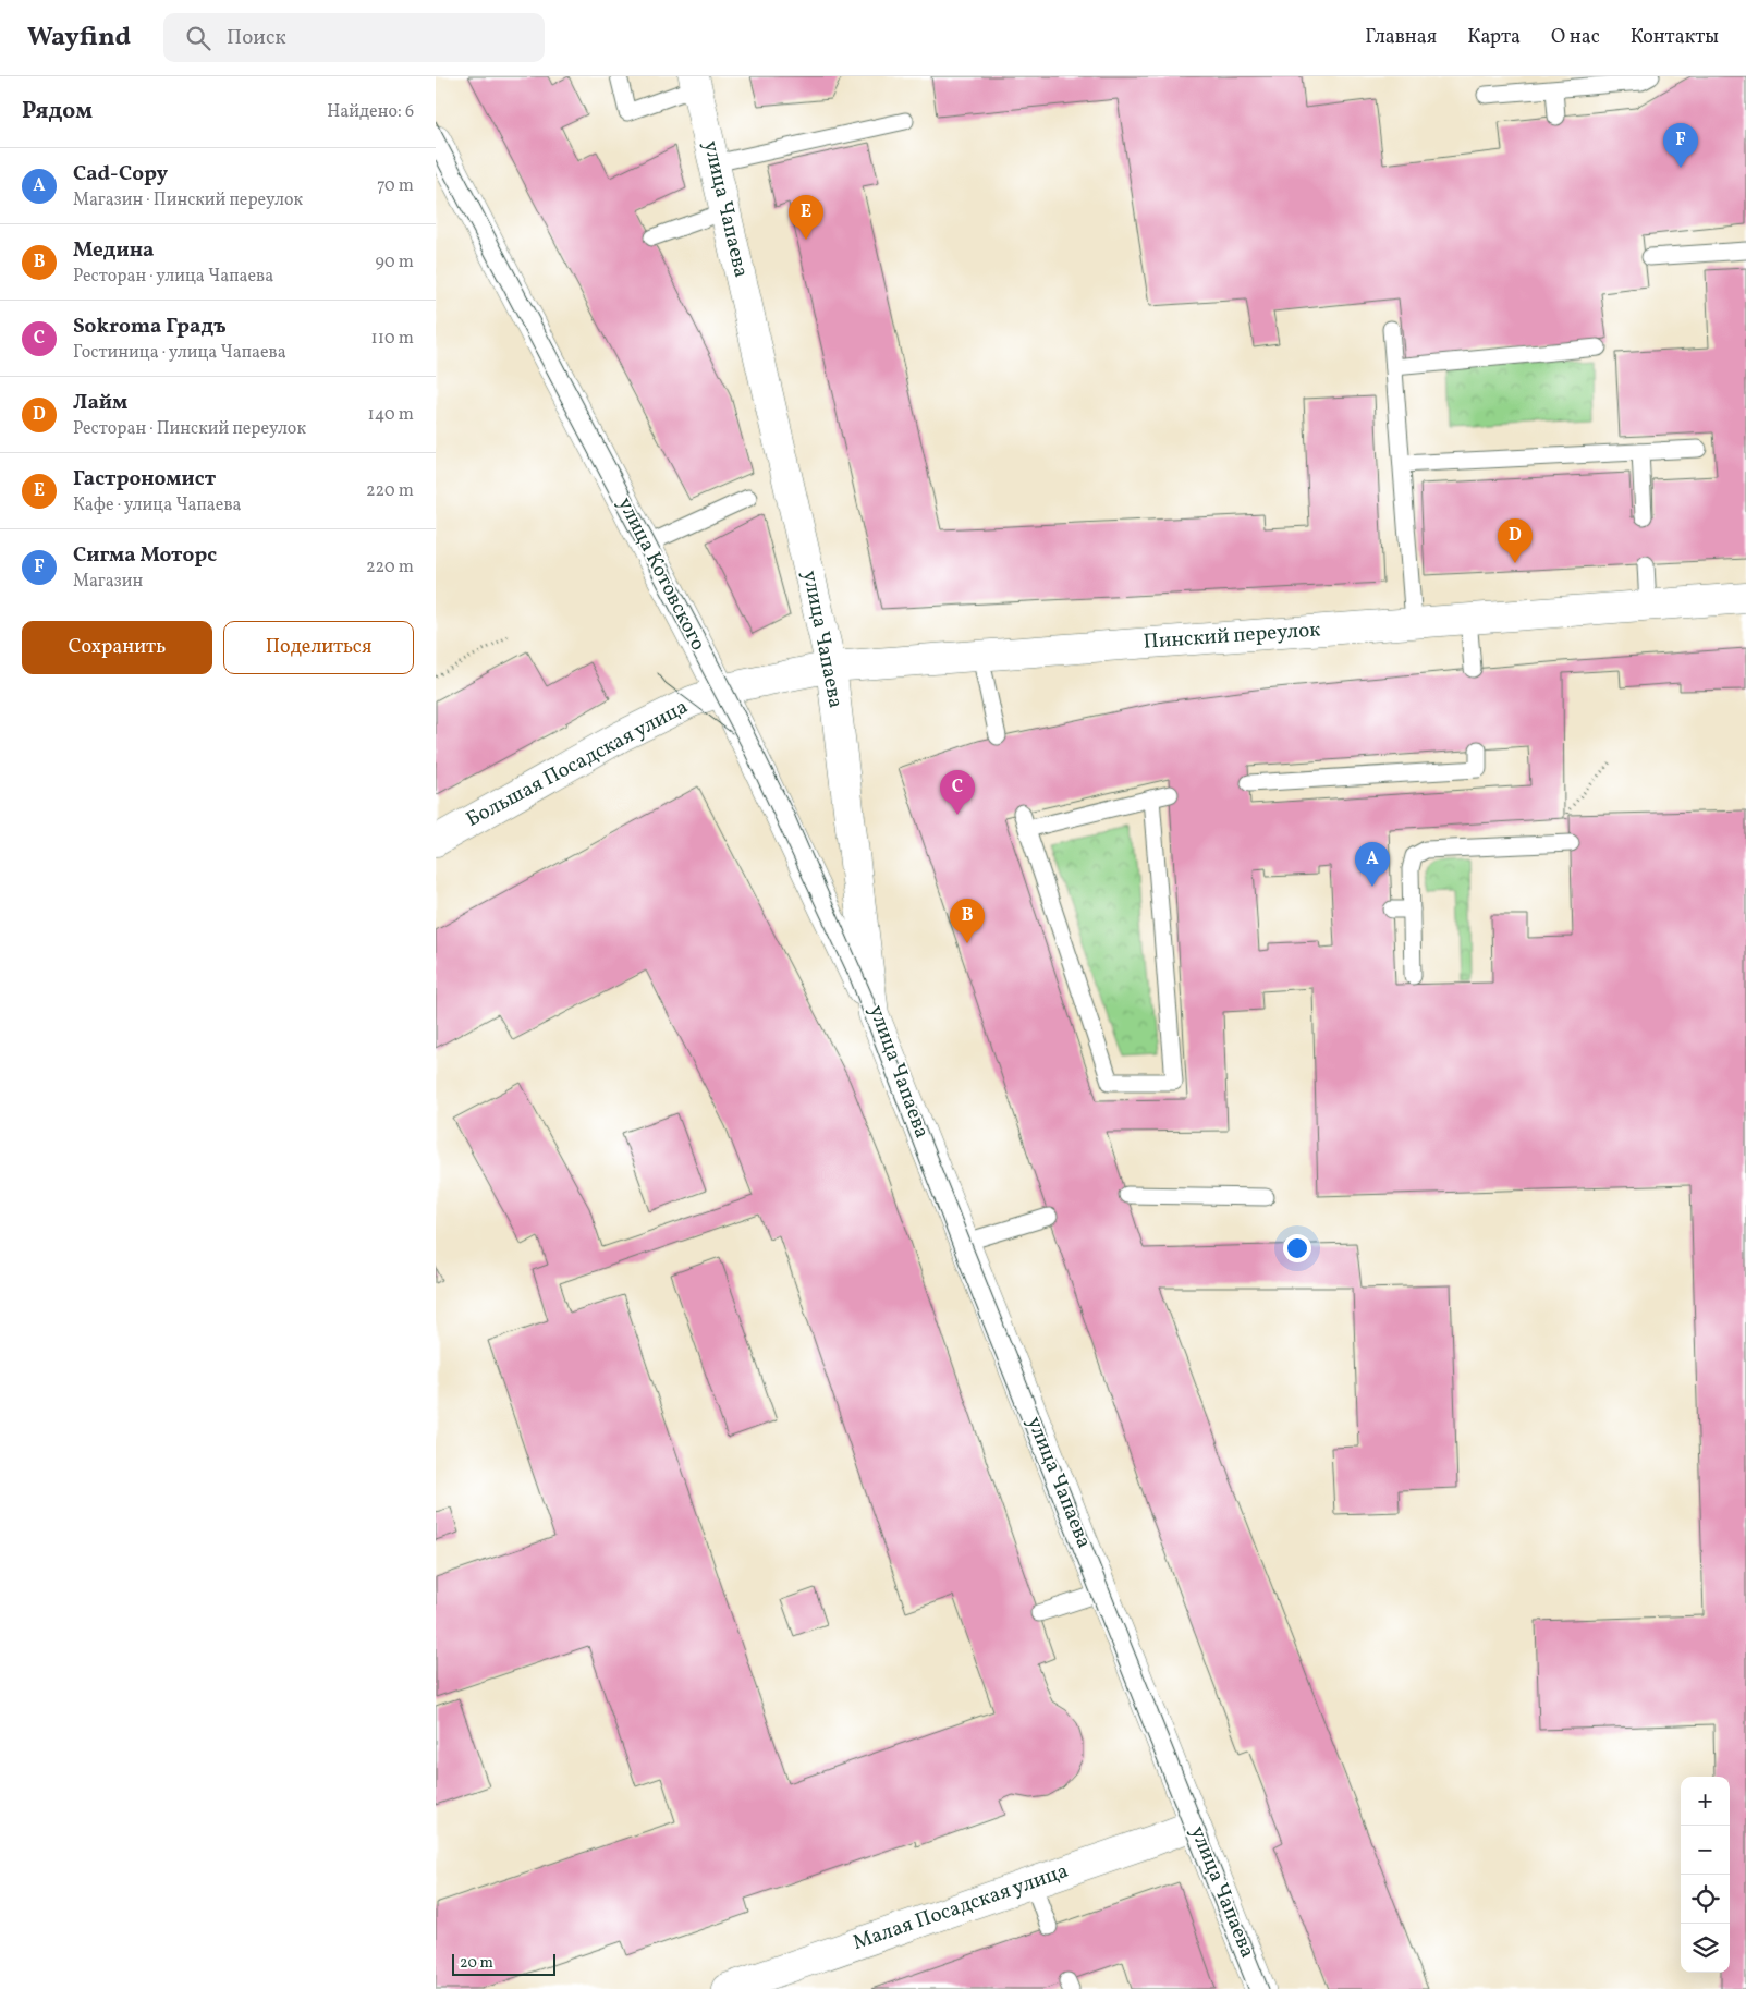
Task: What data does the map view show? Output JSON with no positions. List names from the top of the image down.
{
  "streets": {
    "street": [
      "улица Чапаева",
      "улица Котовского",
      "Пинский переулок",
      "Большая Посадская улица",
      "Малая Посадская улица"
    ]
  },
  "crossings": [
    ["улица Чапаева", "улица Котовского"],
    ["улица Чапаева", "Пинский переулок"],
    ["улица Чапаева", "Малая Посадская улица"],
    ["улица Котовского", "Пинский переулок"],
    ["улица Котовского", "Большая Посадская улица"],
    ["Пинский переулок", "Большая Посадская улица"]
  ],
  "scale_bar": "20 m",
  "page": {
    "header": "Wayfind",
    "search": "Поиск",
    "nav": [
      "Главная",
      "Карта",
      "О нас",
      "Контакты"
    ],
    "heading": ["Рядом", "Найдено: 6"],
    "pins": [
      "F",
      "E",
      "D",
      "C",
      "A",
      "B"
    ],
    "list": [
      {
        "mark": "A",
        "name": "Cad-Copy",
        "note": "Магазин · Пинский переулок",
        "value": "70 m"
      },
      {
        "mark": "B",
        "name": "Медина",
        "note": "Ресторан · улица Чапаева",
        "value": "90 m"
      },
      {
        "mark": "C",
        "name": "Sokroma Градъ",
        "note": "Гостиница · улица Чапаева",
        "value": "110 m"
      },
      {
        "mark": "D",
        "name": "Лайм",
        "note": "Ресторан · Пинский переулок",
        "value": "140 m"
      },
      {
        "mark": "E",
        "name": "Гастрономист",
        "note": "Кафе · улица Чапаева",
        "value": "220 m"
      },
      {
        "mark": "F",
        "name": "Сигма Моторс",
        "note": "Магазин",
        "value": "220 m"
      }
    ],
    "buttons": ["Сохранить", "Поделиться"],
    "map_buttons": ["+", "−"],
    "scale": "20 m"
  }
}
